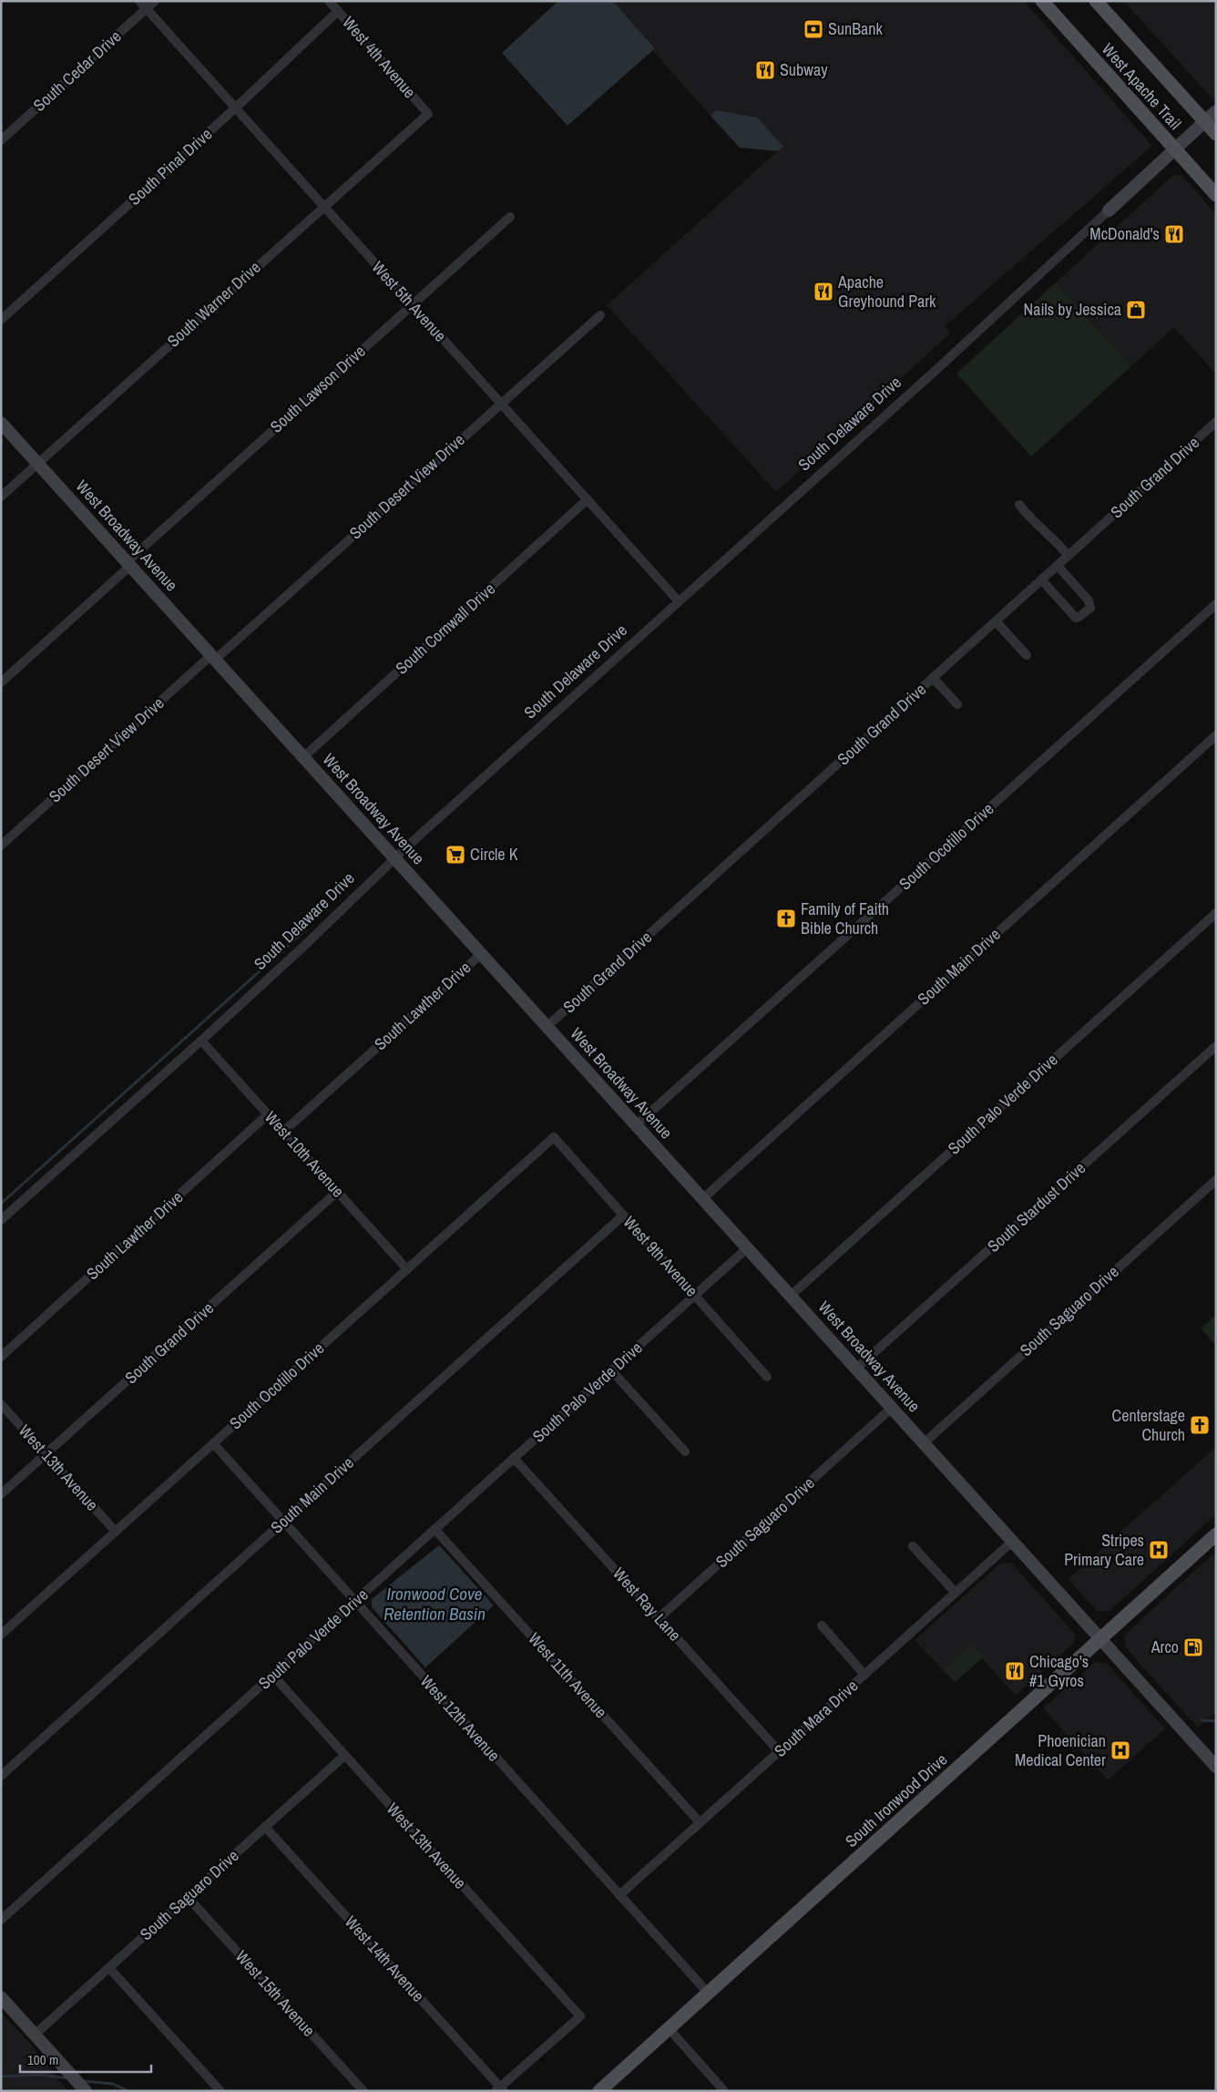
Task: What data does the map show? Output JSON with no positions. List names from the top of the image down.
{
  "streets": {
    "main road": [
      "West Apache Trail",
      "South Delaware Drive",
      "West Broadway Avenue",
      "South Ironwood Drive"
    ],
    "street": [
      "West 4th Avenue",
      "South Cedar Drive",
      "South Pinal Drive",
      "West 5th Avenue",
      "South Warner Drive",
      "South Lawson Drive",
      "South Grand Drive",
      "South Desert View Drive",
      "South Cornwall Drive",
      "South Ocotillo Drive",
      "South Main Drive",
      "South Lawther Drive",
      "South Palo Verde Drive",
      "West 10th Avenue",
      "South Stardust Drive",
      "West 9th Avenue",
      "South Saguaro Drive",
      "West 13th Avenue",
      "West Ray Lane",
      "West 11th Avenue",
      "West 12th Avenue",
      "South Mara Drive",
      "West 14th Avenue",
      "West 15th Avenue"
    ]
  },
  "crossings": [
    ["West 4th Avenue", "South Pinal Drive"],
    ["West 4th Avenue", "South Warner Drive"],
    ["South Cedar Drive", "West 5th Avenue"],
    ["West Apache Trail", "South Delaware Drive"],
    ["South Pinal Drive", "West 5th Avenue"],
    ["West 5th Avenue", "South Warner Drive"],
    ["West 5th Avenue", "South Lawson Drive"],
    ["West 5th Avenue", "South Delaware Drive"],
    ["West 5th Avenue", "South Desert View Drive"],
    ["West 5th Avenue", "South Cornwall Drive"],
    ["South Warner Drive", "West Broadway Avenue"],
    ["South Lawson Drive", "West Broadway Avenue"],
    ["South Delaware Drive", "West Broadway Avenue"],
    ["South Delaware Drive", "West 10th Avenue"],
    ["South Grand Drive", "West Broadway Avenue"],
    ["South Grand Drive", "West 10th Avenue"],
    ["South Grand Drive", "West 13th Avenue"],
    ["South Desert View Drive", "West Broadway Avenue"],
    ["West Broadway Avenue", "South Cornwall Drive"],
    ["West Broadway Avenue", "South Ocotillo Drive"],
    ["West Broadway Avenue", "South Main Drive"],
    ["West Broadway Avenue", "South Lawther Drive"],
    ["West Broadway Avenue", "South Palo Verde Drive"],
    ["West Broadway Avenue", "South Stardust Drive"],
    ["West Broadway Avenue", "South Saguaro Drive"],
    ["West Broadway Avenue", "South Mara Drive"],
    ["West Broadway Avenue", "South Ironwood Drive"],
    ["South Ocotillo Drive", "West 10th Avenue"],
    ["South Ocotillo Drive", "West 9th Avenue"],
    ["South Ocotillo Drive", "West 13th Avenue"],
    ["South Ocotillo Drive", "West 12th Avenue"],
    ["South Main Drive", "West 9th Avenue"],
    ["South Main Drive", "West 12th Avenue"],
    ["South Lawther Drive", "West 10th Avenue"],
    ["South Palo Verde Drive", "West 9th Avenue"],
    ["South Palo Verde Drive", "West 13th Avenue"],
    ["South Palo Verde Drive", "West Ray Lane"],
    ["South Palo Verde Drive", "West 11th Avenue"],
    ["South Palo Verde Drive", "West 12th Avenue"],
    ["South Saguaro Drive", "West 13th Avenue"],
    ["South Saguaro Drive", "West Ray Lane"],
    ["South Saguaro Drive", "West 14th Avenue"],
    ["South Saguaro Drive", "West 15th Avenue"],
    ["West 13th Avenue", "West 14th Avenue"],
    ["West Ray Lane", "South Mara Drive"],
    ["West 11th Avenue", "South Mara Drive"],
    ["West 12th Avenue", "South Mara Drive"],
    ["West 12th Avenue", "South Ironwood Drive"]
  ],
  "water": ["Ironwood Cove Retention Basin"],
  "places": {
    "bank": ["SunBank"],
    "restaurant": [
      "Subway",
      "McDonald's",
      "Apache Greyhound Park",
      "Chicago's #1 Gyros"
    ],
    "shop": ["Nails by Jessica"],
    "supermarket": ["Circle K"],
    "church": ["Family of Faith Bible Church", "Centerstage Church"],
    "hospital": ["Stripes Primary Care", "Phoenician Medical Center"],
    "fuel station": ["Arco"]
  },
  "scale_bar": "100 m"
}
